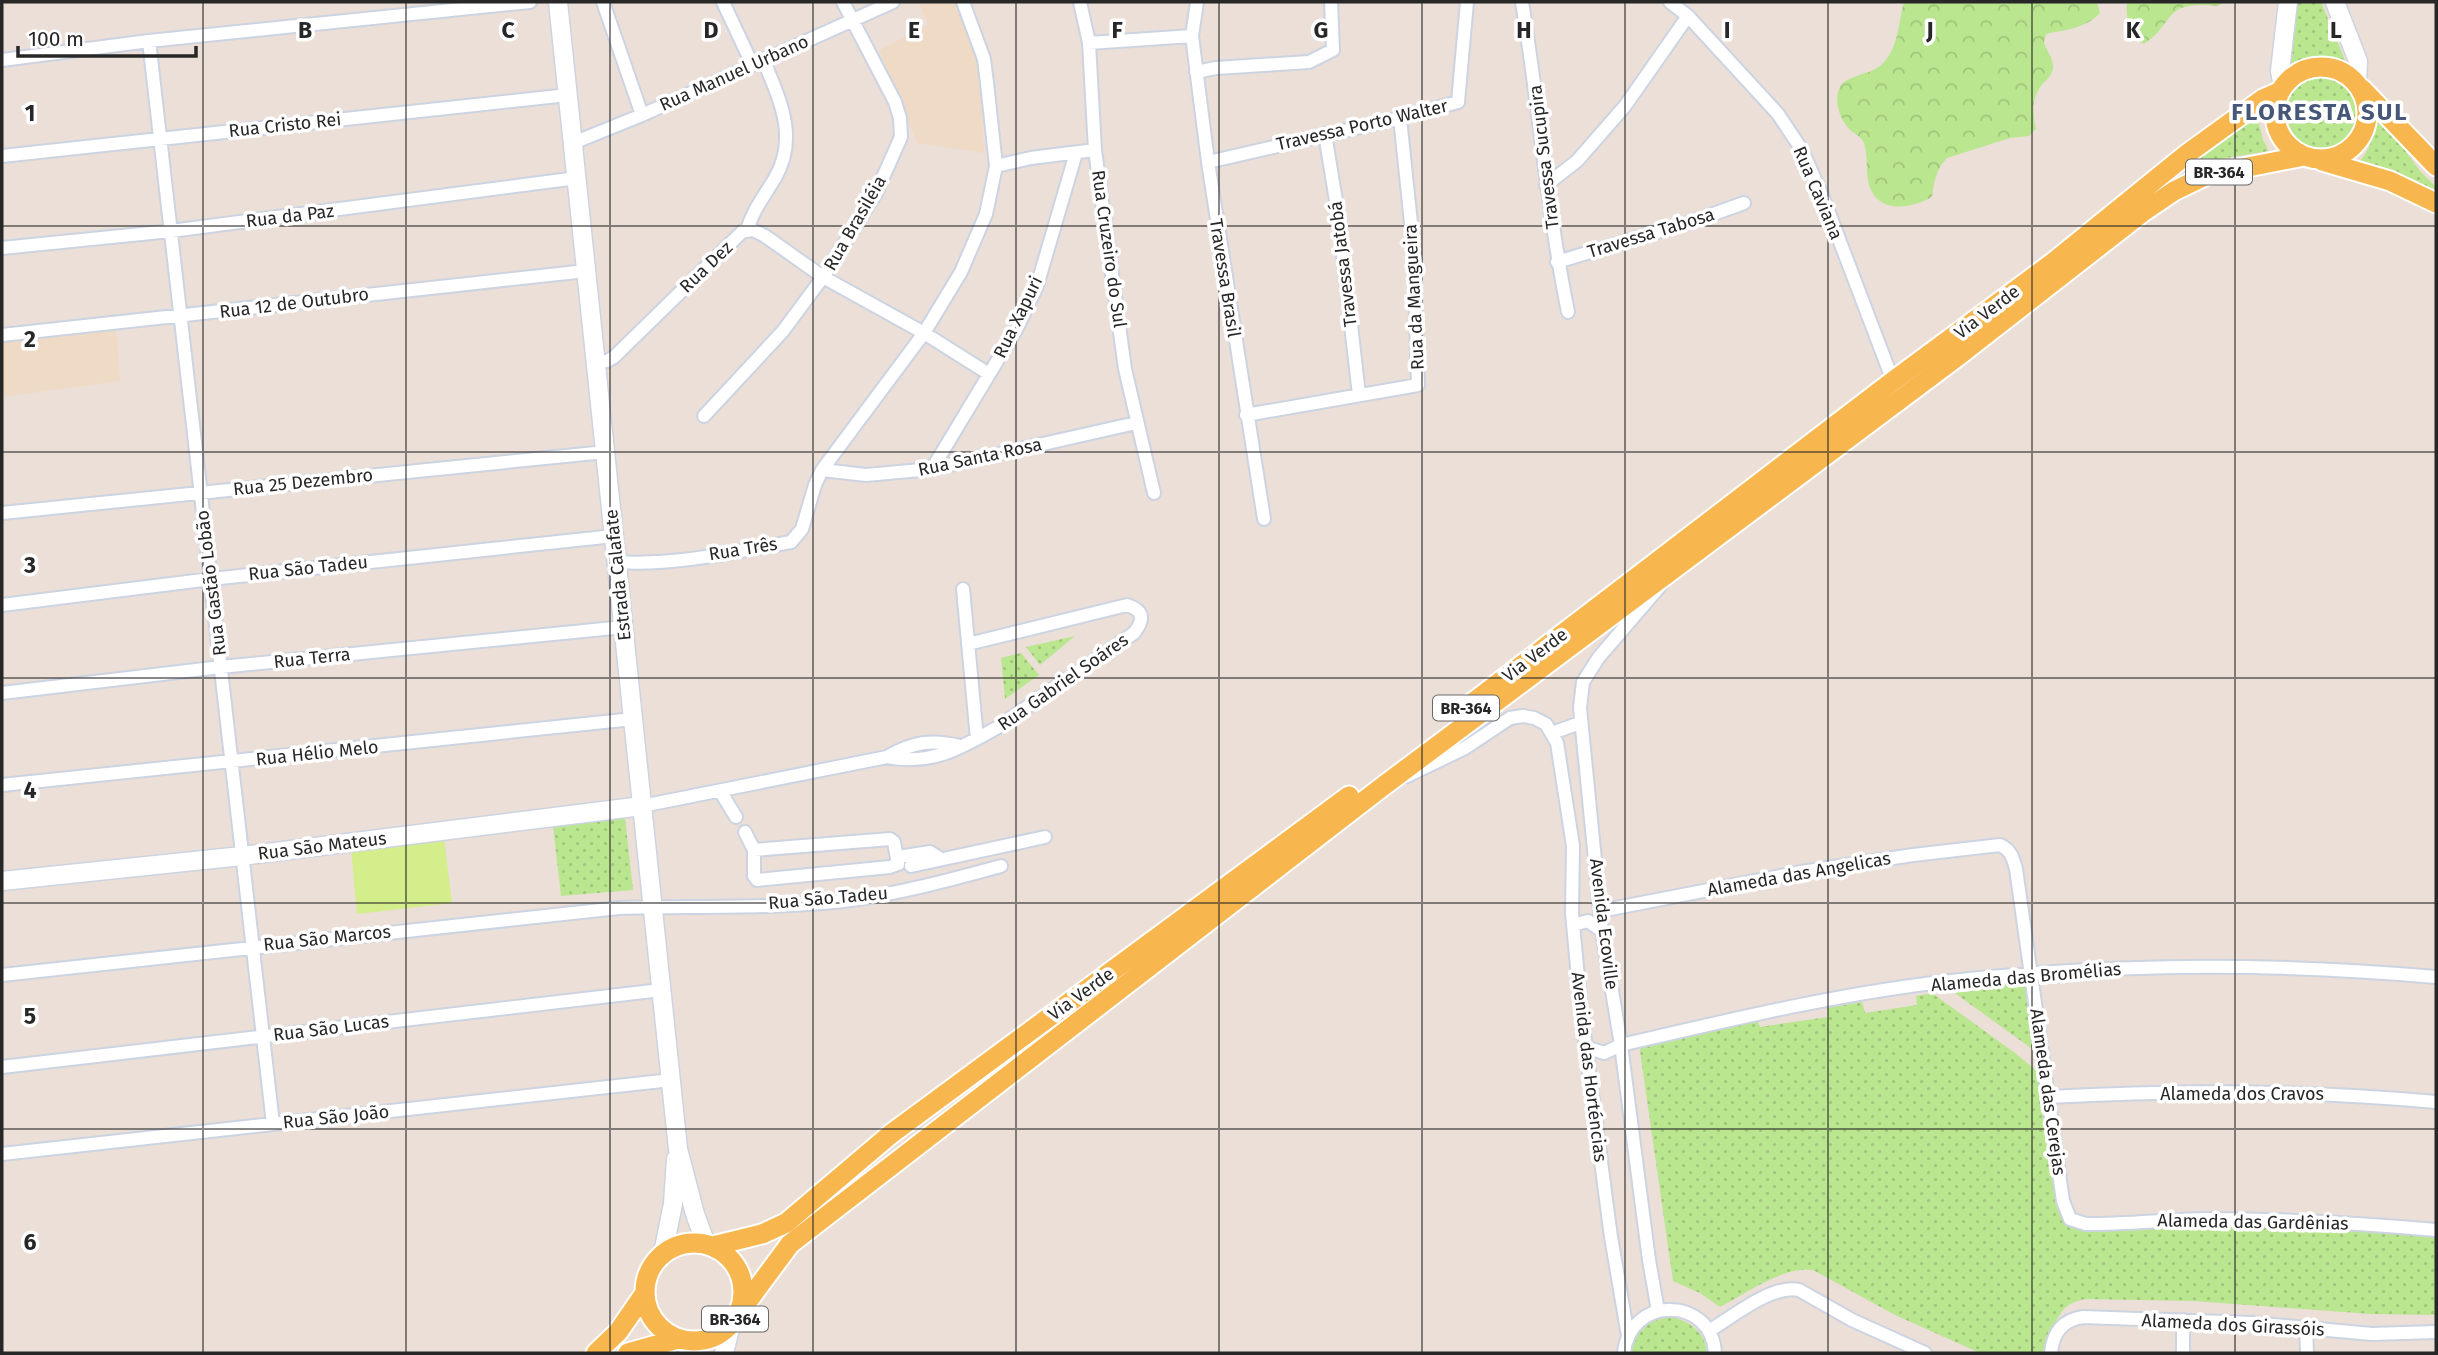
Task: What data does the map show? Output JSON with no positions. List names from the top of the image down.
{
  "streets": {
    "main road": ["BR-364", "Via Verde"],
    "street": [
      "Rua Manuel Urbano",
      "Rua Cristo Rei",
      "Travessa Porto Walter",
      "Travessa Sucupira",
      "Rua Caviana",
      "Rua da Paz",
      "Rua Brasiléia",
      "Travessa Tabosa",
      "Rua Cruzeiro do Sul",
      "Travessa Jatobá",
      "Rua Dez",
      "Travessa Brasil",
      "Rua da Mangueira",
      "Rua 12 de Outubro",
      "Rua Xapuri",
      "Rua Santa Rosa",
      "Rua 25 Dezembro",
      "Rua Três",
      "Rua São Tadeu",
      "Estrada Calafate",
      "Rua Gastão Lobão",
      "Rua Terra",
      "Rua Gabriel Soáres",
      "Rua Hélio Melo",
      "Rua São Mateus",
      "Alameda das Angelicas",
      "Avenida Ecoville",
      "Rua São Marcos",
      "Alameda das Bromélias",
      "Rua São Lucas",
      "Avenida das Horténcias",
      "Alameda das Cerejas",
      "Alameda dos Cravos",
      "Rua São João",
      "Alameda das Gardênias",
      "Alameda dos Girassóis"
    ]
  },
  "crossings": [
    ["Rua Manuel Urbano", "Rua Brasiléia"],
    ["Rua Manuel Urbano", "Estrada Calafate"],
    ["Rua Cristo Rei", "Estrada Calafate"],
    ["Rua Cristo Rei", "Rua Gastão Lobão"],
    ["Travessa Porto Walter", "Travessa Jatobá"],
    ["Travessa Porto Walter", "Travessa Brasil"],
    ["Travessa Porto Walter", "Rua da Mangueira"],
    ["Travessa Sucupira", "Travessa Tabosa"],
    ["BR-364", "Via Verde"],
    ["BR-364", "Estrada Calafate"],
    ["Rua Caviana", "Via Verde"],
    ["Rua da Paz", "Estrada Calafate"],
    ["Rua da Paz", "Rua Gastão Lobão"],
    ["Rua Brasiléia", "Rua Dez"],
    ["Rua Cruzeiro do Sul", "Rua Santa Rosa"],
    ["Travessa Jatobá", "Rua da Mangueira"],
    ["Rua Dez", "Rua Xapuri"],
    ["Rua Dez", "Estrada Calafate"],
    ["Travessa Brasil", "Rua da Mangueira"],
    ["Rua 12 de Outubro", "Estrada Calafate"],
    ["Rua 12 de Outubro", "Rua Gastão Lobão"],
    ["Via Verde", "Estrada Calafate"],
    ["Via Verde", "Avenida Ecoville"],
    ["Via Verde", "Avenida das Horténcias"],
    ["Rua Xapuri", "Rua Santa Rosa"],
    ["Rua Santa Rosa", "Rua Três"],
    ["Rua 25 Dezembro", "Estrada Calafate"],
    ["Rua 25 Dezembro", "Rua Gastão Lobão"],
    ["Rua Três", "Estrada Calafate"],
    ["Rua São Tadeu", "Estrada Calafate"],
    ["Rua São Tadeu", "Rua Gastão Lobão"],
    ["Rua São Tadeu", "Rua São Marcos"],
    ["Estrada Calafate", "Rua Terra"],
    ["Estrada Calafate", "Rua Gabriel Soáres"],
    ["Estrada Calafate", "Rua Hélio Melo"],
    ["Estrada Calafate", "Rua São Mateus"],
    ["Estrada Calafate", "Rua São Marcos"],
    ["Estrada Calafate", "Rua São Lucas"],
    ["Estrada Calafate", "Rua São João"],
    ["Rua Gastão Lobão", "Rua Terra"],
    ["Rua Gastão Lobão", "Rua Hélio Melo"],
    ["Rua Gastão Lobão", "Rua São Mateus"],
    ["Rua Gastão Lobão", "Rua São Marcos"],
    ["Rua Gastão Lobão", "Rua São Lucas"],
    ["Rua Gastão Lobão", "Rua São João"],
    ["Rua Gabriel Soáres", "Rua São Mateus"],
    ["Alameda das Angelicas", "Avenida Ecoville"],
    ["Alameda das Angelicas", "Alameda das Cerejas"],
    ["Avenida Ecoville", "Alameda das Bromélias"],
    ["Alameda das Bromélias", "Avenida das Horténcias"],
    ["Alameda das Bromélias", "Alameda das Cerejas"],
    ["Alameda das Cerejas", "Alameda dos Cravos"],
    ["Alameda das Cerejas", "Alameda das Gardênias"]
  ],
  "districts": ["FLORESTA SUL"],
  "scale_bar": "100 m",
  "grid": {
    "columns": [
      "B",
      "C",
      "D",
      "E",
      "F",
      "G",
      "H",
      "I",
      "J",
      "K",
      "L"
    ],
    "rows": [
      "1",
      "2",
      "3",
      "4",
      "5",
      "6"
    ]
  }
}
